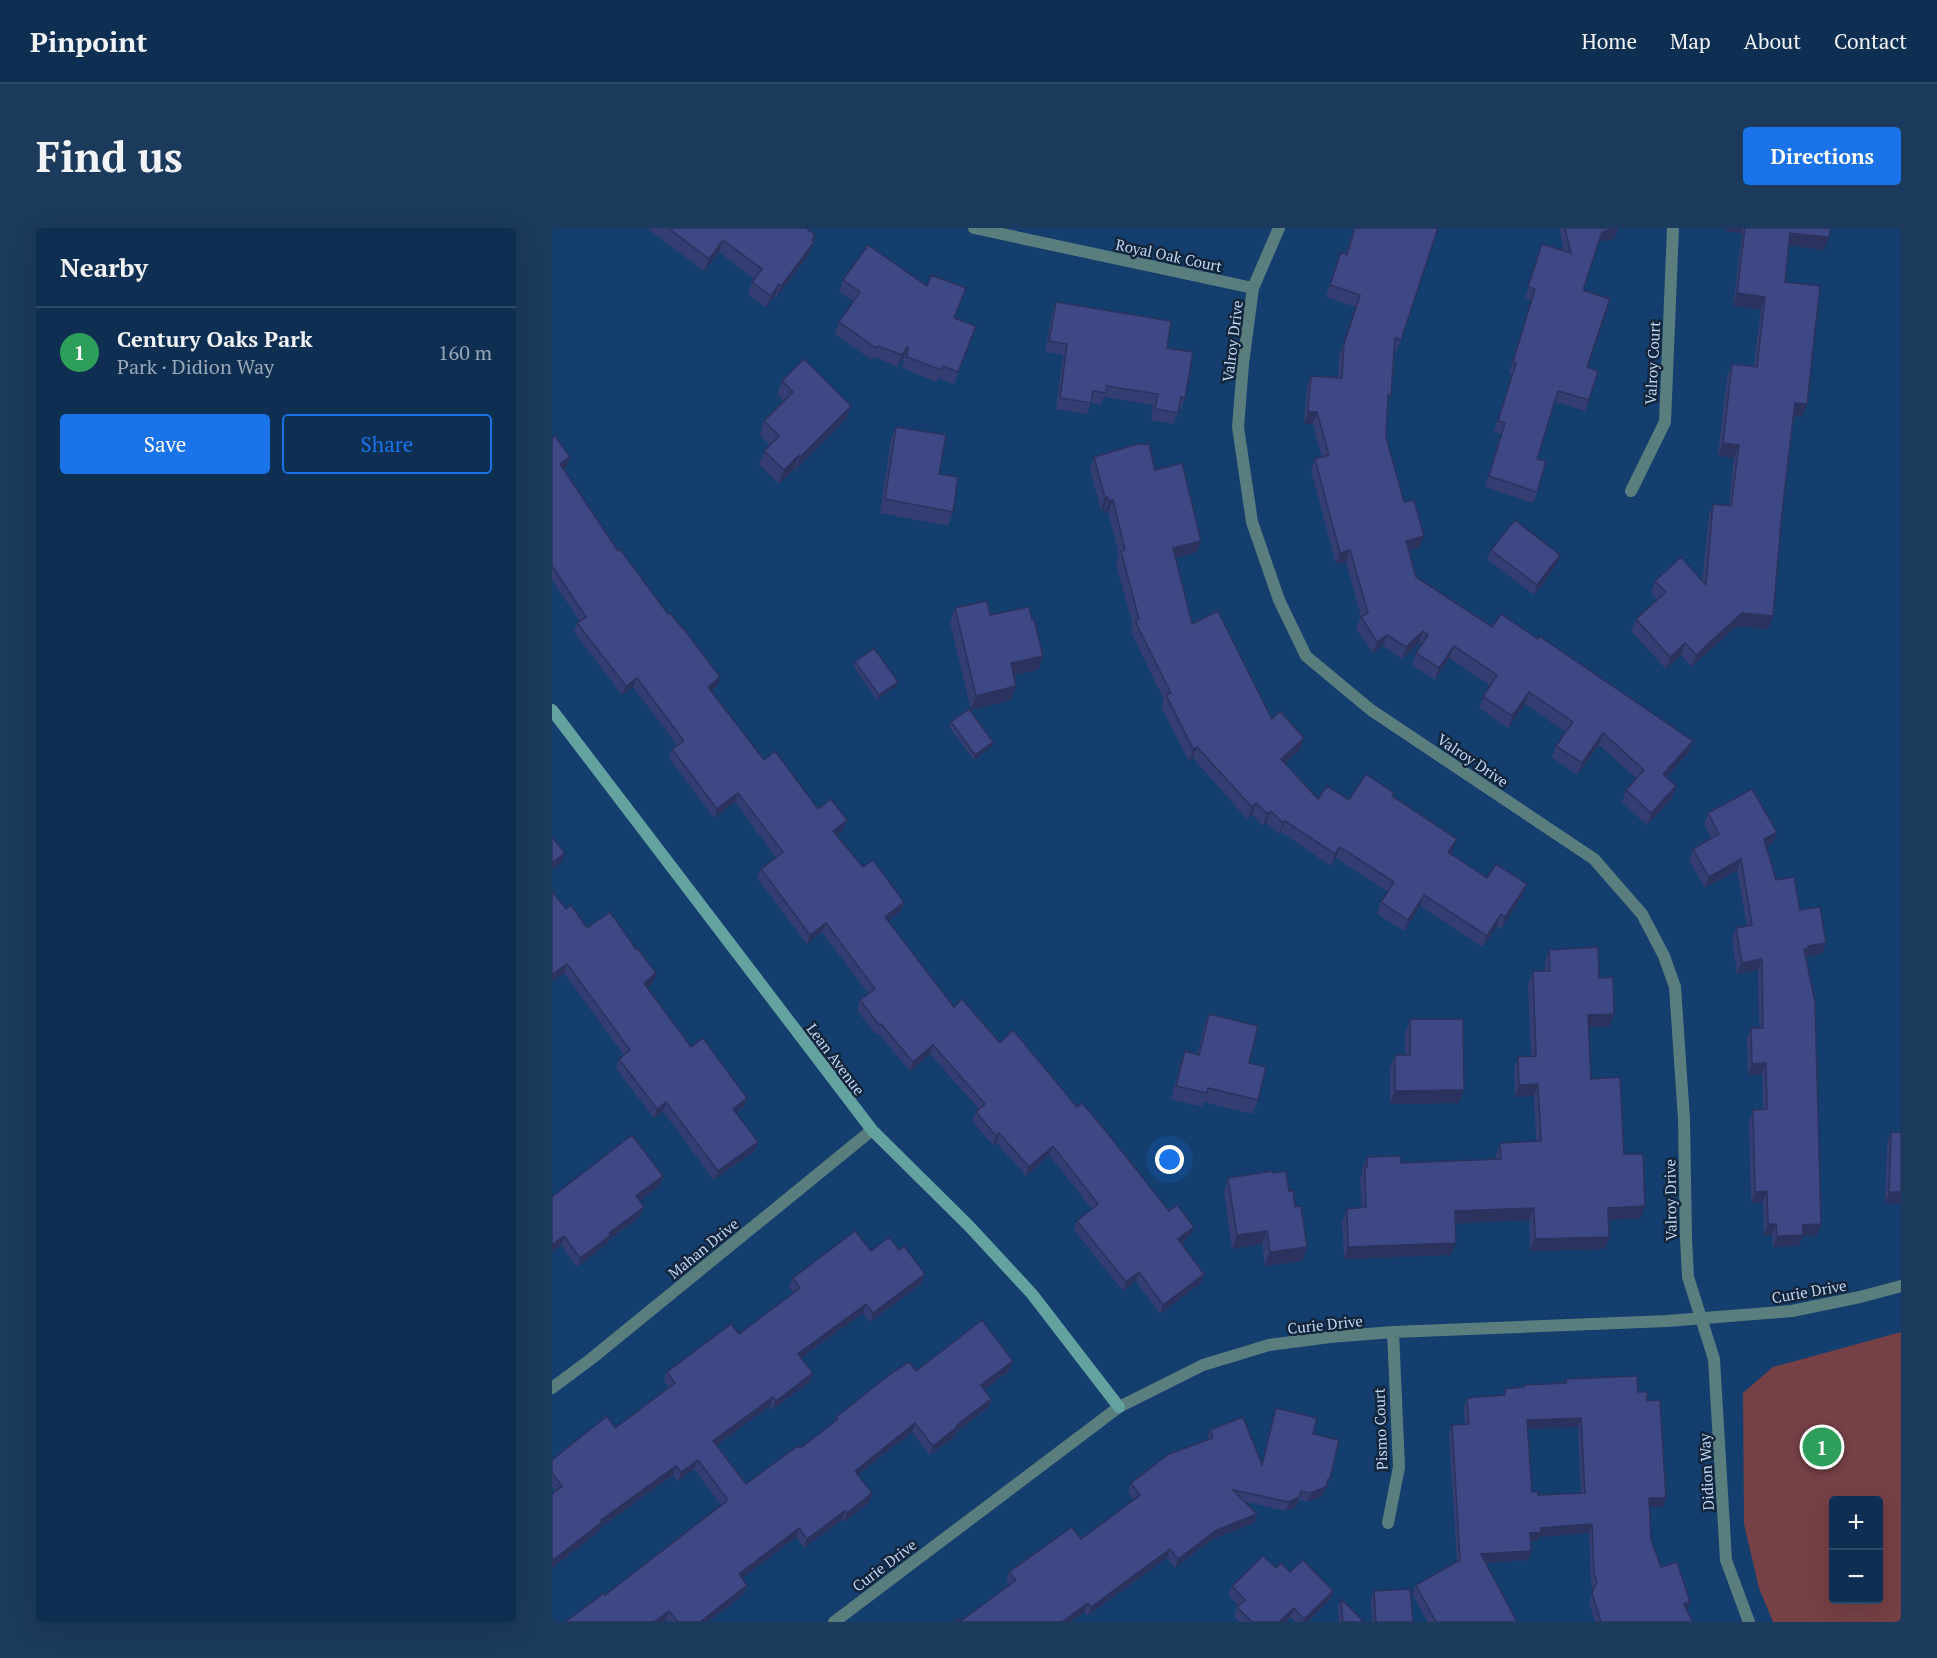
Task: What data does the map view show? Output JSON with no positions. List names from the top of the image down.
{
  "streets": {
    "street": [
      "Royal Oak Court",
      "Valroy Drive",
      "Valroy Court",
      "Lean Avenue",
      "Mahan Drive",
      "Curie Drive",
      "Pismo Court",
      "Didion Way"
    ]
  },
  "crossings": [
    ["Royal Oak Court", "Valroy Drive"],
    ["Valroy Drive", "Curie Drive"],
    ["Valroy Drive", "Didion Way"],
    ["Lean Avenue", "Mahan Drive"],
    ["Lean Avenue", "Curie Drive"],
    ["Curie Drive", "Pismo Court"],
    ["Curie Drive", "Didion Way"]
  ],
  "page": {
    "header": "Pinpoint",
    "nav": [
      "Home",
      "Map",
      "About",
      "Contact"
    ],
    "buttons": [
      "Directions",
      ["Save", "Share"]
    ],
    "title": "Find us",
    "heading": "Nearby",
    "list": [
      {
        "mark": "1",
        "name": "Century Oaks Park",
        "note": "Park · Didion Way",
        "value": "160 m"
      }
    ],
    "pins": "1",
    "map_buttons": ["+", "−"]
  }
}
